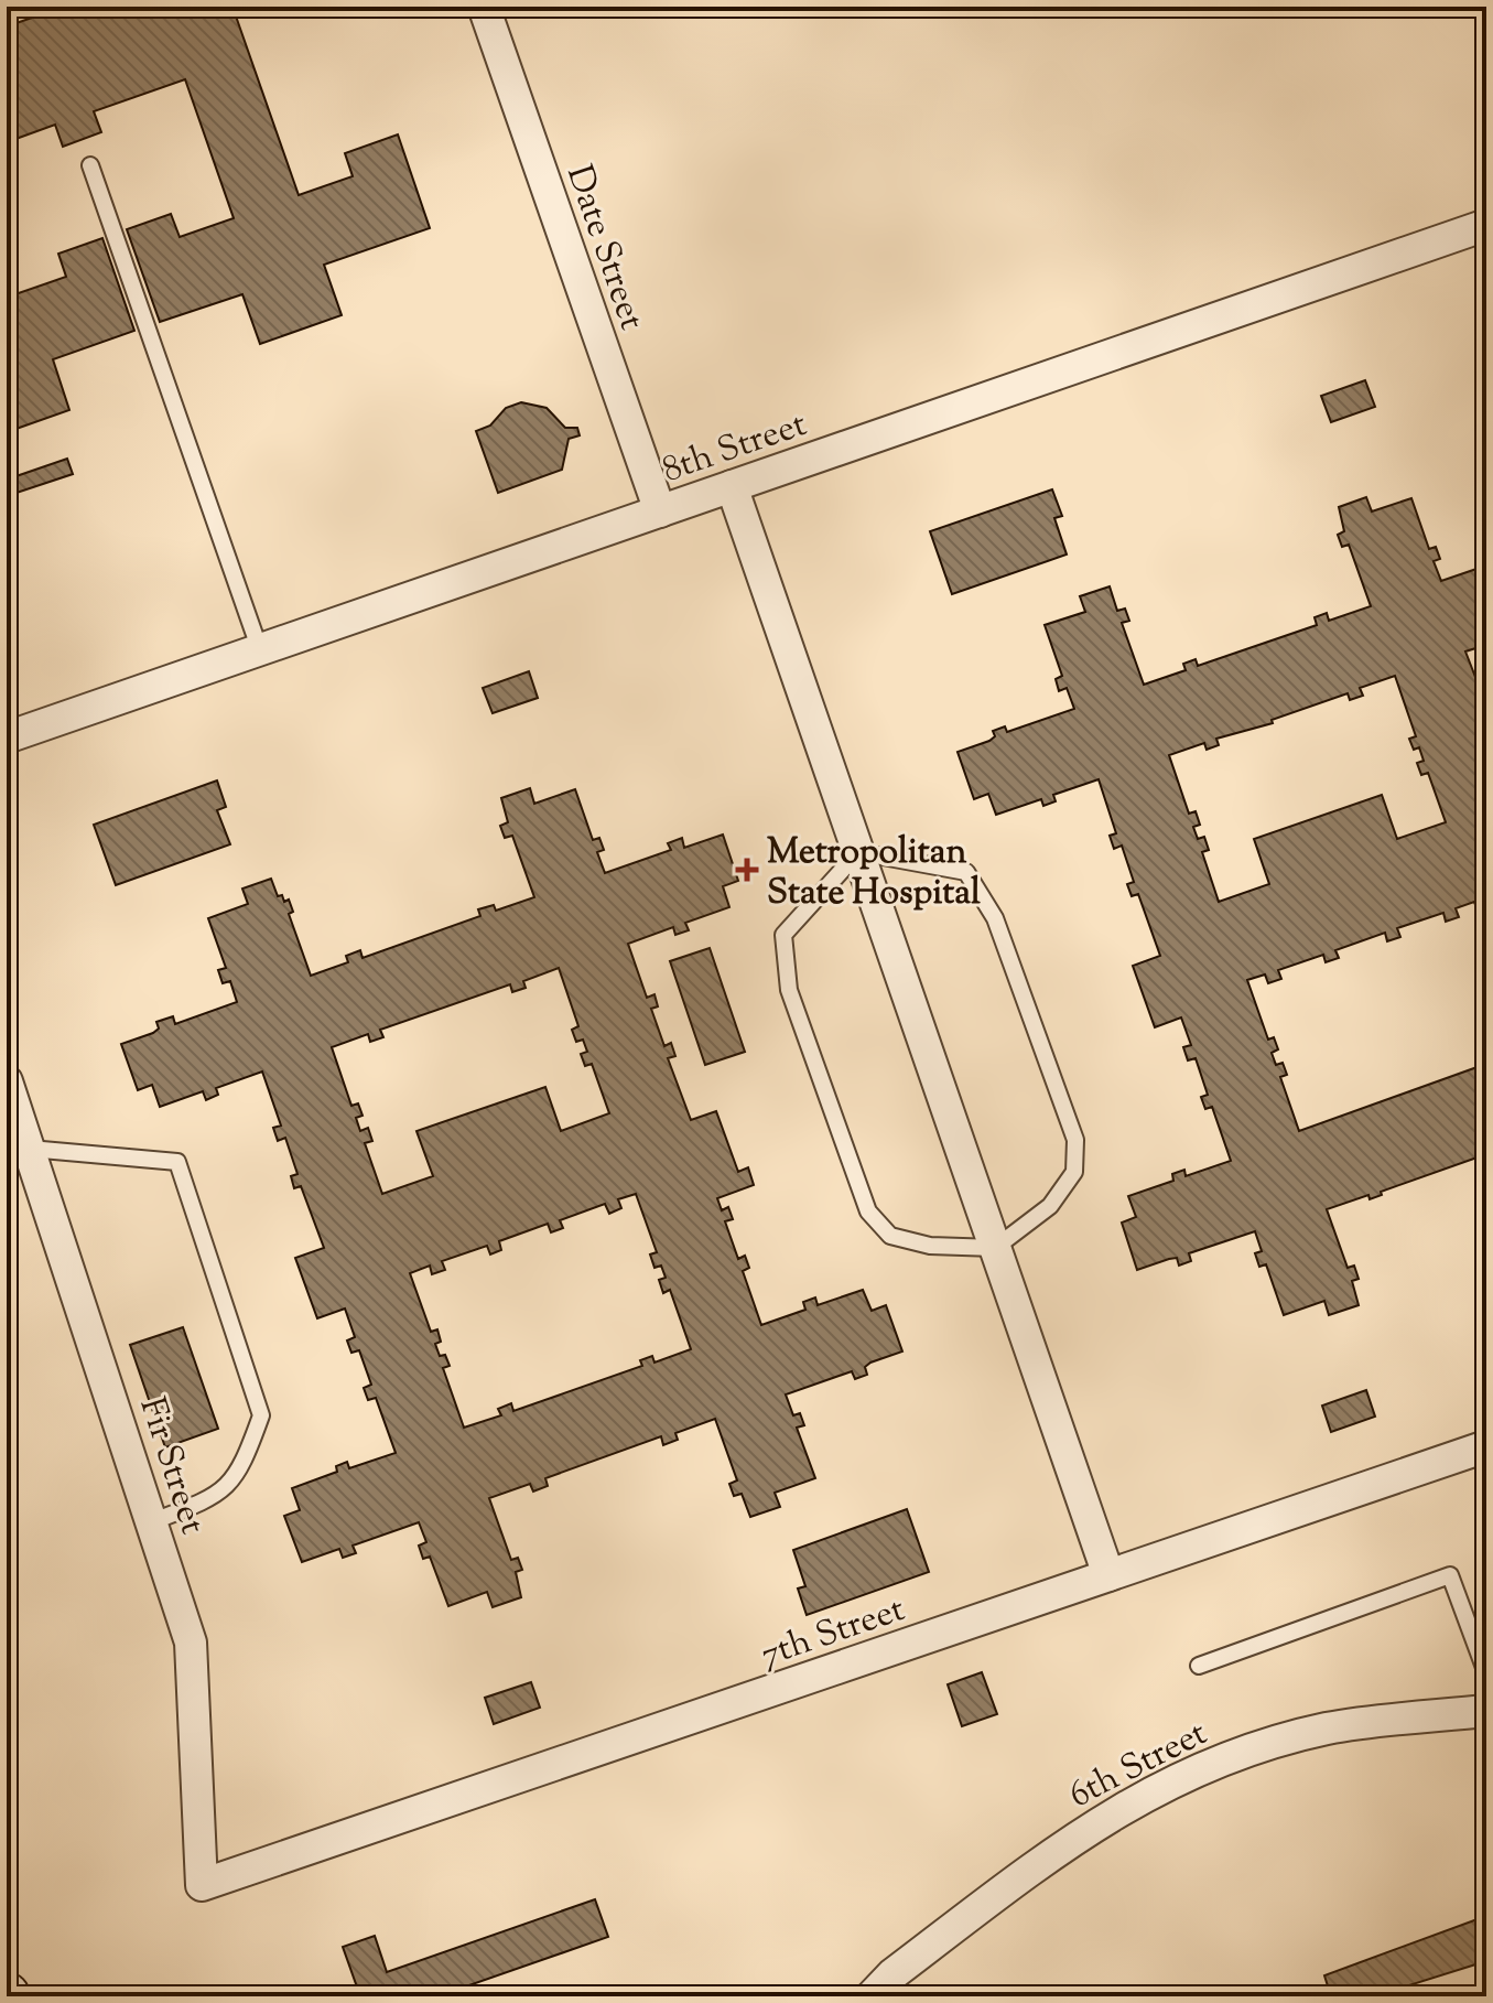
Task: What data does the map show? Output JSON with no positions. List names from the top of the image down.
{
  "streets": {
    "street": [
      "Date Street",
      "8th Street",
      "Fir Street",
      "7th Street",
      "6th Street"
    ]
  },
  "crossings": [
    ["Date Street", "8th Street"],
    ["Fir Street", "7th Street"]
  ],
  "places": {
    "health": ["Metropolitan State Hospital"]
  }
}
